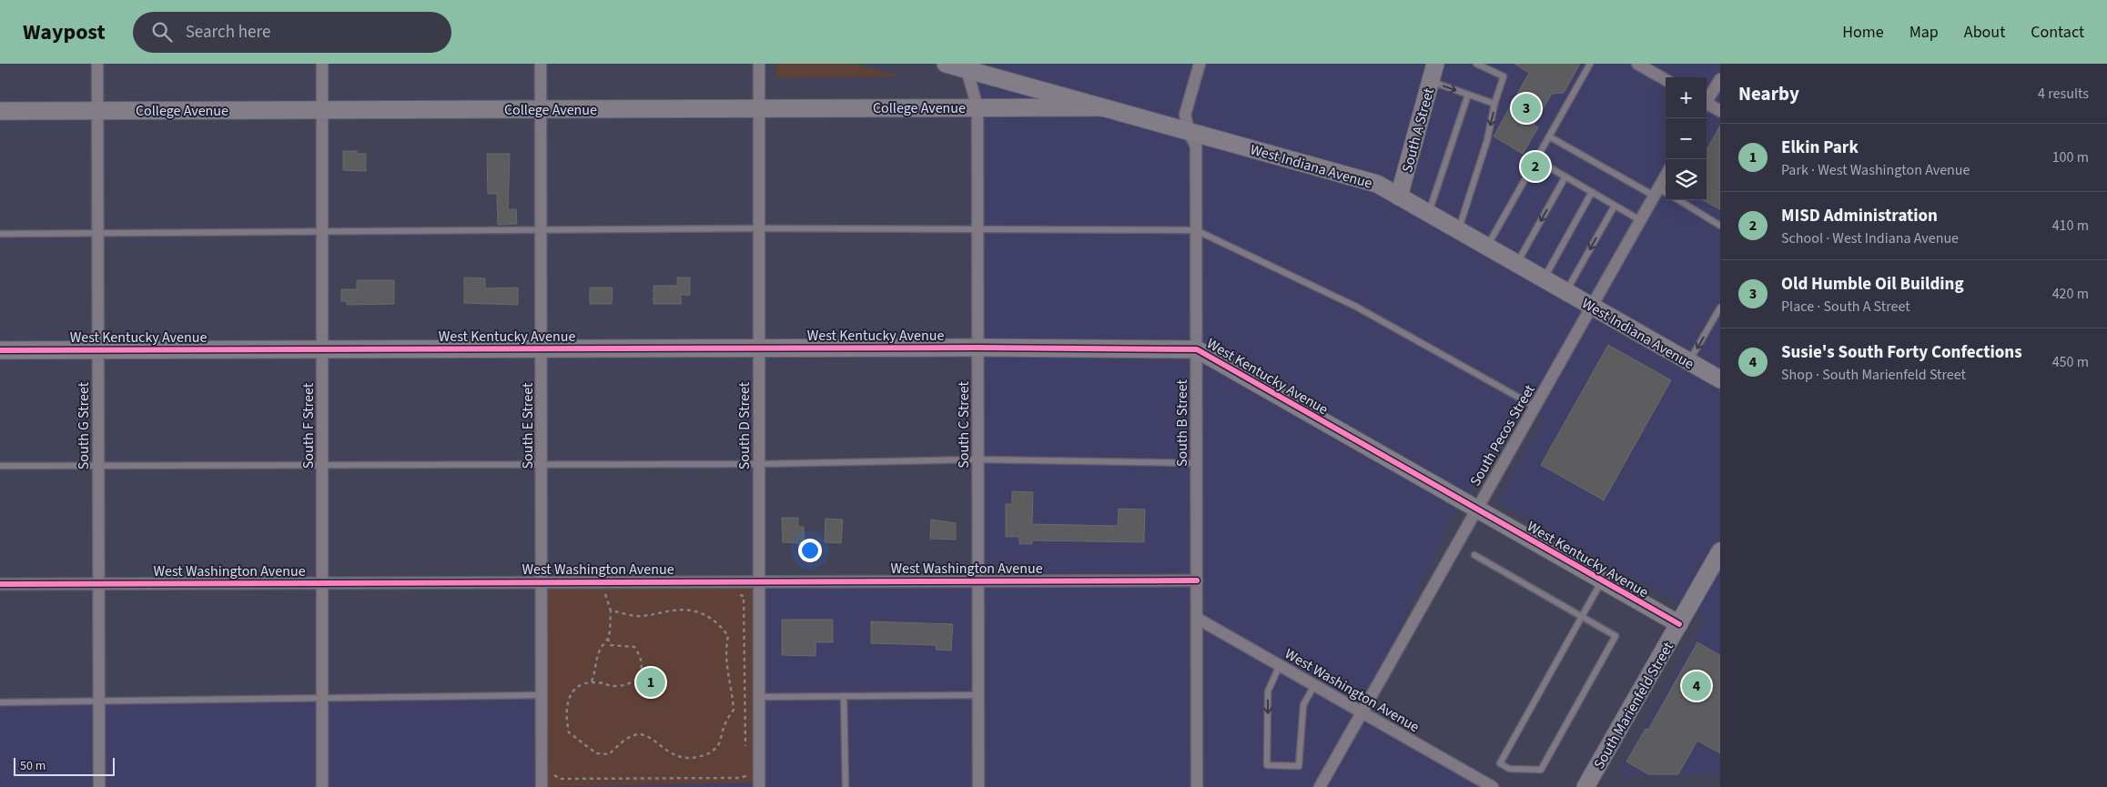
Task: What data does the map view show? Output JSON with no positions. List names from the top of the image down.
{
  "streets": {
    "street": [
      "College Avenue",
      "South A Street",
      "West Indiana Avenue",
      "West Kentucky Avenue",
      "South B Street",
      "South C Street",
      "South G Street",
      "South F Street",
      "South E Street",
      "South D Street",
      "South Pecos Street",
      "West Washington Avenue",
      "South Marienfeld Street"
    ]
  },
  "crossings": [
    ["College Avenue", "West Indiana Avenue"],
    ["College Avenue", "South C Street"],
    ["College Avenue", "South G Street"],
    ["College Avenue", "South F Street"],
    ["College Avenue", "South E Street"],
    ["College Avenue", "South D Street"],
    ["South A Street", "West Indiana Avenue"],
    ["West Indiana Avenue", "South B Street"],
    ["West Indiana Avenue", "South C Street"],
    ["West Indiana Avenue", "South Pecos Street"],
    ["West Kentucky Avenue", "South B Street"],
    ["West Kentucky Avenue", "South C Street"],
    ["West Kentucky Avenue", "South G Street"],
    ["West Kentucky Avenue", "South F Street"],
    ["West Kentucky Avenue", "South E Street"],
    ["West Kentucky Avenue", "South D Street"],
    ["West Kentucky Avenue", "South Pecos Street"],
    ["West Kentucky Avenue", "South Marienfeld Street"],
    ["South B Street", "West Washington Avenue"],
    ["South C Street", "West Washington Avenue"],
    ["South G Street", "West Washington Avenue"],
    ["South F Street", "West Washington Avenue"],
    ["South E Street", "West Washington Avenue"],
    ["South D Street", "West Washington Avenue"],
    ["South Pecos Street", "West Washington Avenue"]
  ],
  "scale_bar": "50 m",
  "page": {
    "header": "Waypost",
    "search": "Search here",
    "nav": [
      "Home",
      "Map",
      "About",
      "Contact"
    ],
    "heading": ["Nearby", "4 results"],
    "map_buttons": ["+", "−"],
    "pins": [
      "3",
      "2",
      "1",
      "4"
    ],
    "list": [
      {
        "mark": "1",
        "name": "Elkin Park",
        "note": "Park · West Washington Avenue",
        "value": "100 m"
      },
      {
        "mark": "2",
        "name": "MISD Administration",
        "note": "School · West Indiana Avenue",
        "value": "410 m"
      },
      {
        "mark": "3",
        "name": "Old Humble Oil Building",
        "note": "Place · South A Street",
        "value": "420 m"
      },
      {
        "mark": "4",
        "name": "Susie's South Forty Confections",
        "note": "Shop · South Marienfeld Street",
        "value": "450 m"
      }
    ],
    "scale": "50 m"
  }
}
